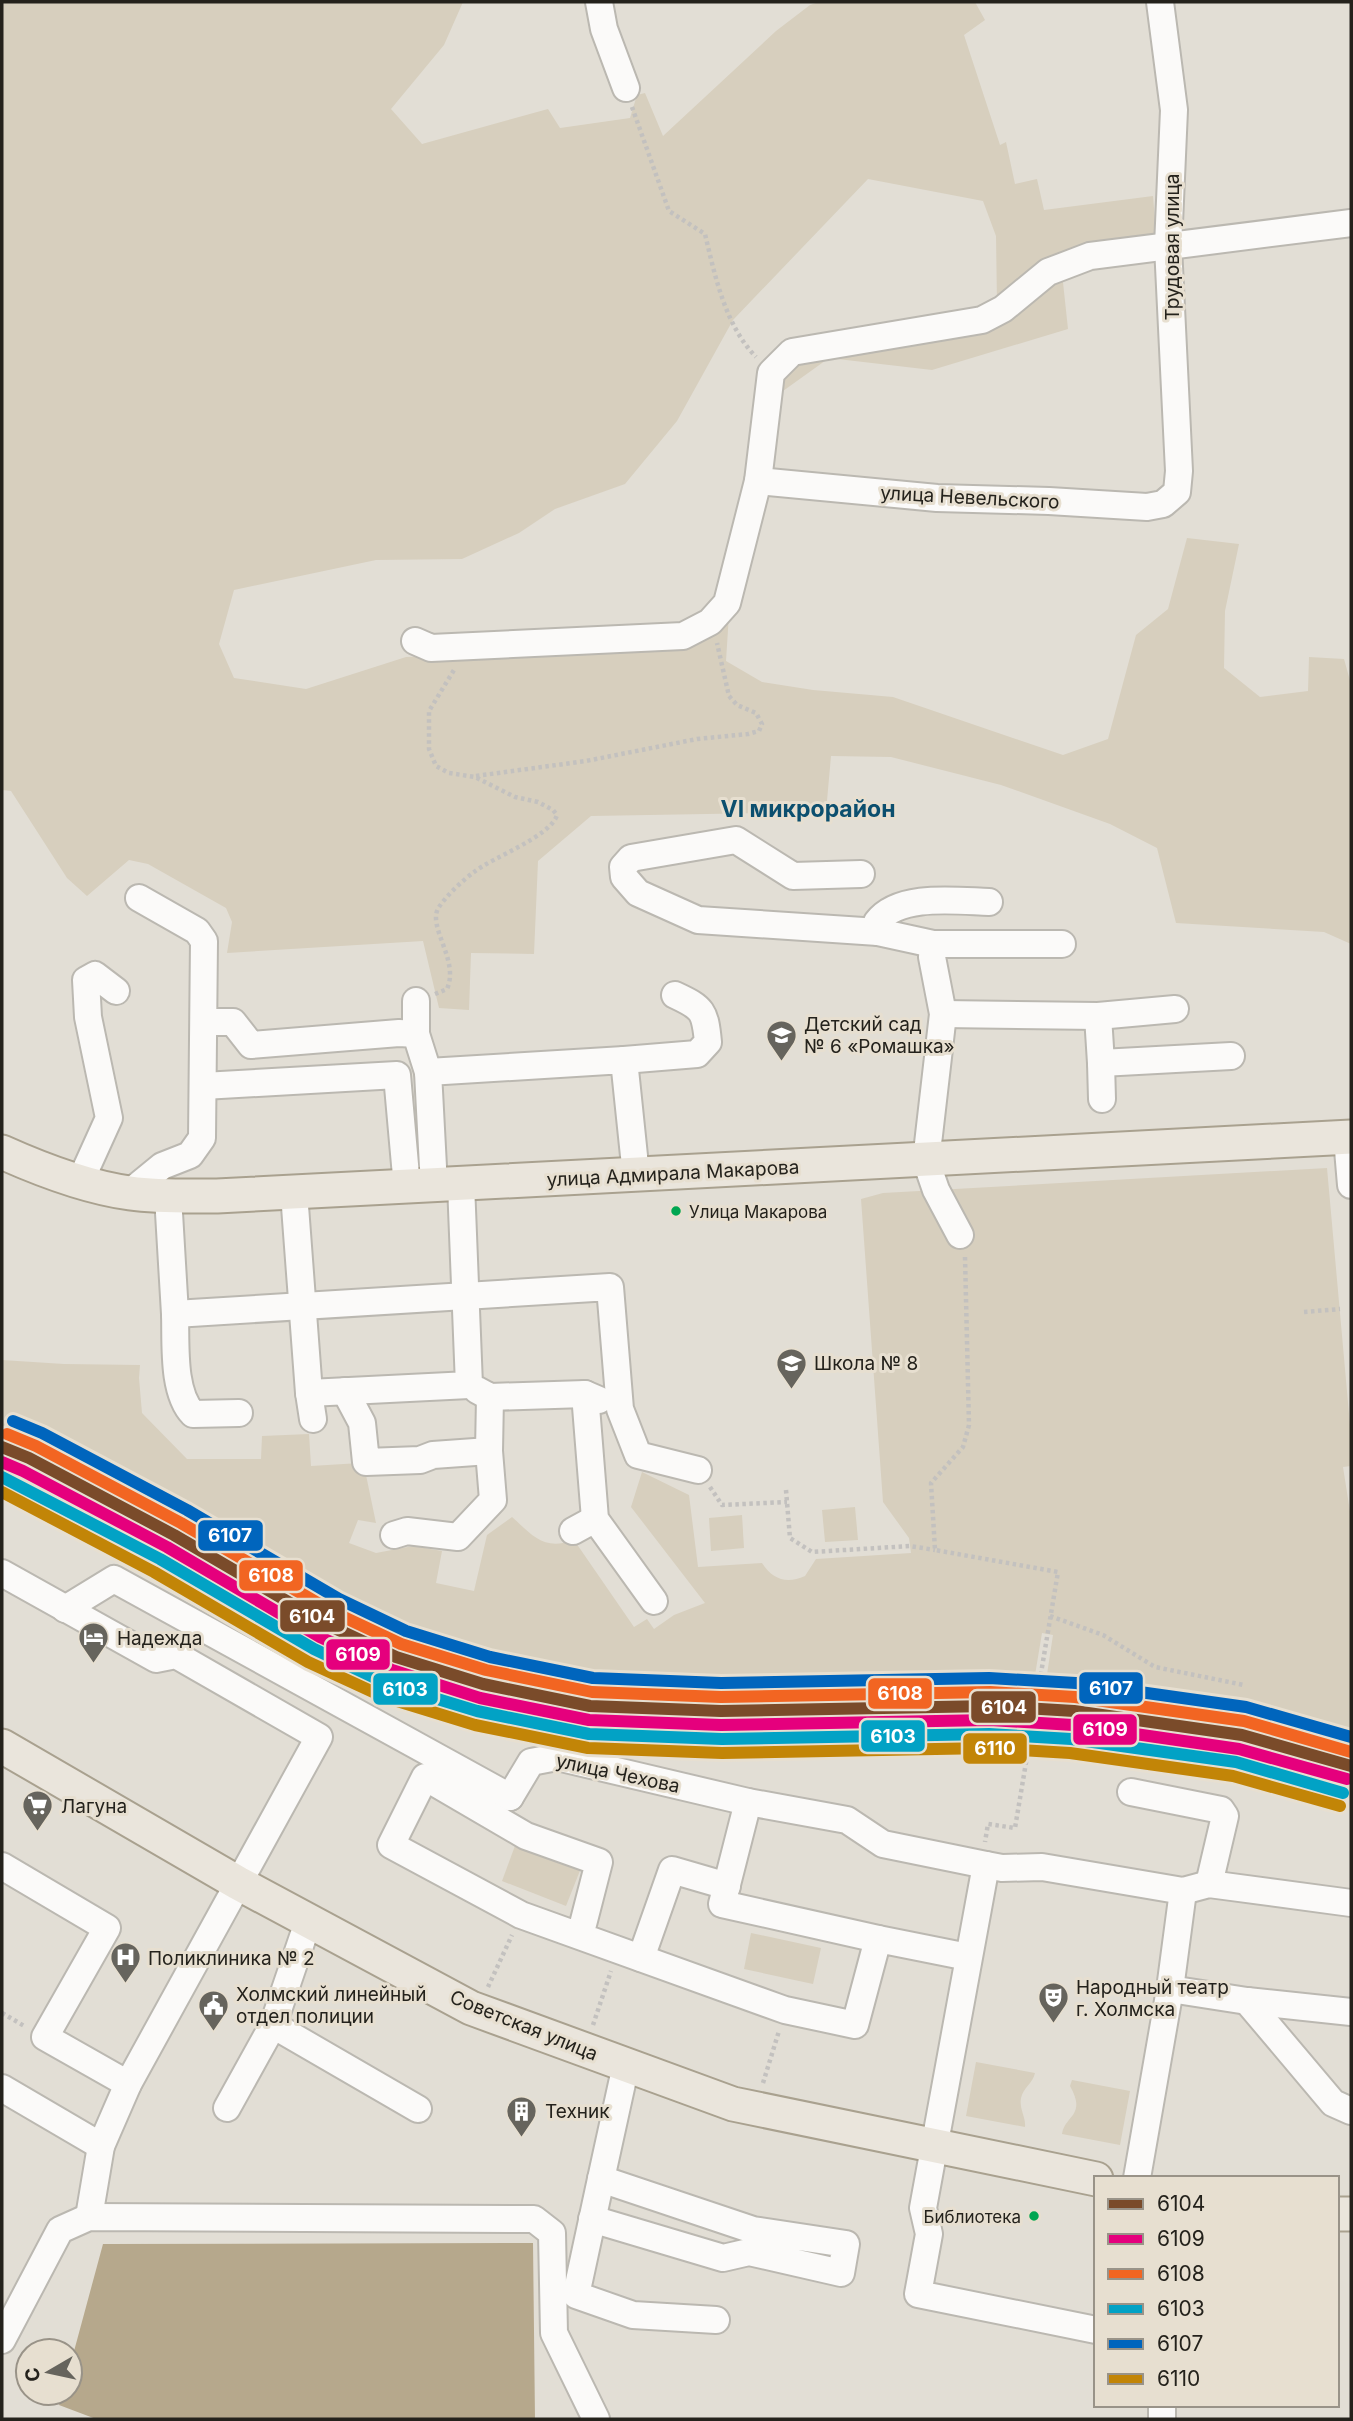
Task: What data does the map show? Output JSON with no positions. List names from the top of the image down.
{
  "streets": {
    "main road": ["улица Адмирала Макарова", "Советская улица"],
    "street": ["Трудовая улица", "улица Невельского", "улица Чехова"]
  },
  "crossings": [
    ["Трудовая улица", "улица Невельского"]
  ],
  "districts": ["VI микрорайон"],
  "places": {
    "school or university": ["Детский сад № 6 «Ромашка»", "Школа № 8"],
    "other": ["Улица Макарова", "Библиотека"],
    "hotel": ["Надежда"],
    "supermarket": ["Лагуна"],
    "hospital": ["Поликлиника № 2"],
    "theatre": ["Народный театр г. Холмска"],
    "public building": ["Холмский линейный отдел полиции"],
    "building": ["Техник"]
  },
  "lines": [
    "transit line 6107",
    "transit line 6108",
    "transit line 6104",
    "transit line 6109",
    "transit line 6103",
    "transit line 6110"
  ],
  "legend": [
    "6104",
    "6109",
    "6108",
    "6103",
    "6107",
    "6110"
  ],
  "north": "left"
}
